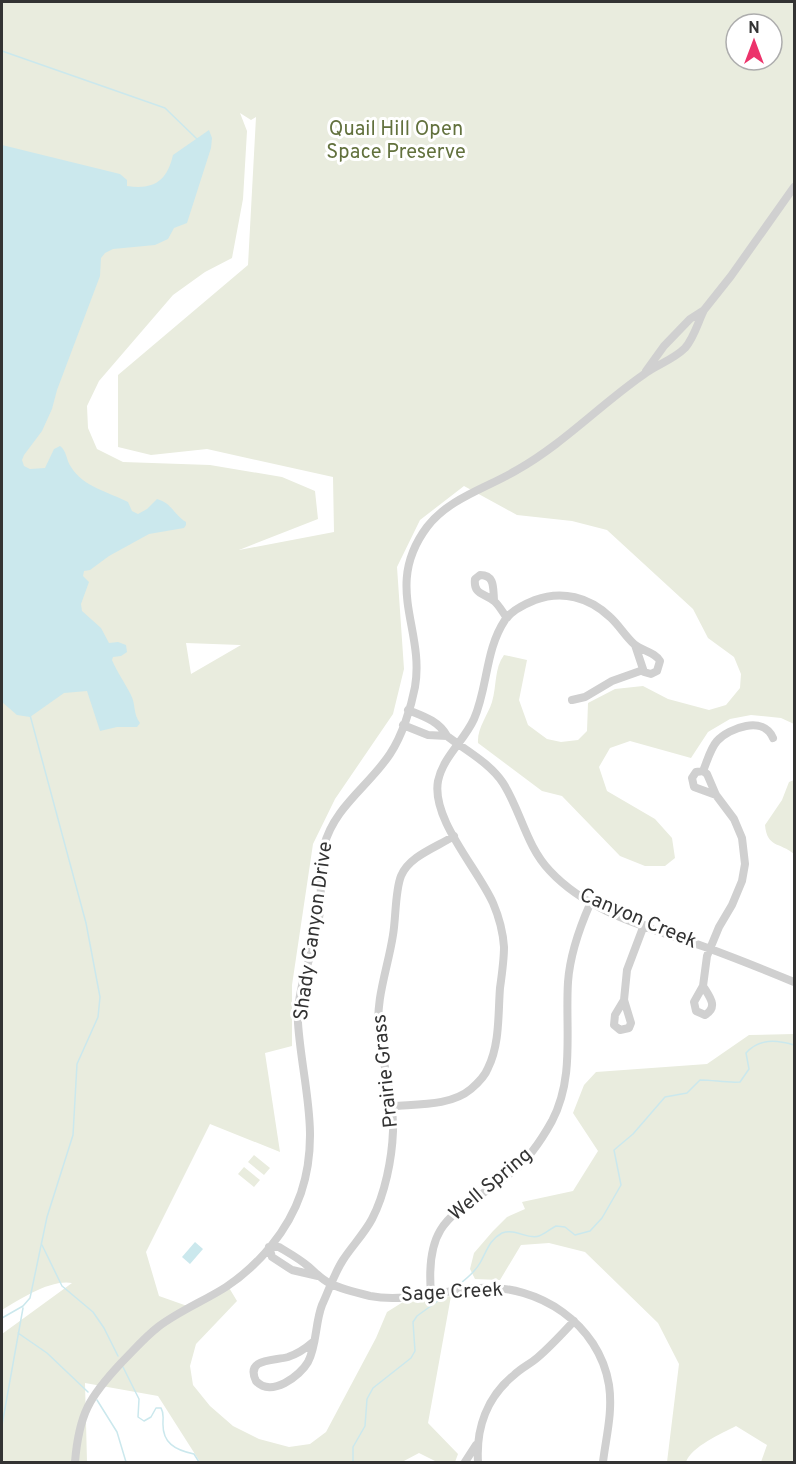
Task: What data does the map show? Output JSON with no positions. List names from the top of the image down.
{
  "streets": {
    "street": [
      "Canyon Creek",
      "Shady Canyon Drive",
      "Prairie Grass",
      "Well Spring",
      "Sage Creek"
    ]
  },
  "crossings": [
    ["Canyon Creek", "Shady Canyon Drive"],
    ["Canyon Creek", "Well Spring"],
    ["Shady Canyon Drive", "Sage Creek"],
    ["Prairie Grass", "Sage Creek"],
    ["Well Spring", "Sage Creek"]
  ],
  "parks": ["Quail Hill Open Space Preserve"],
  "north": "top"
}
